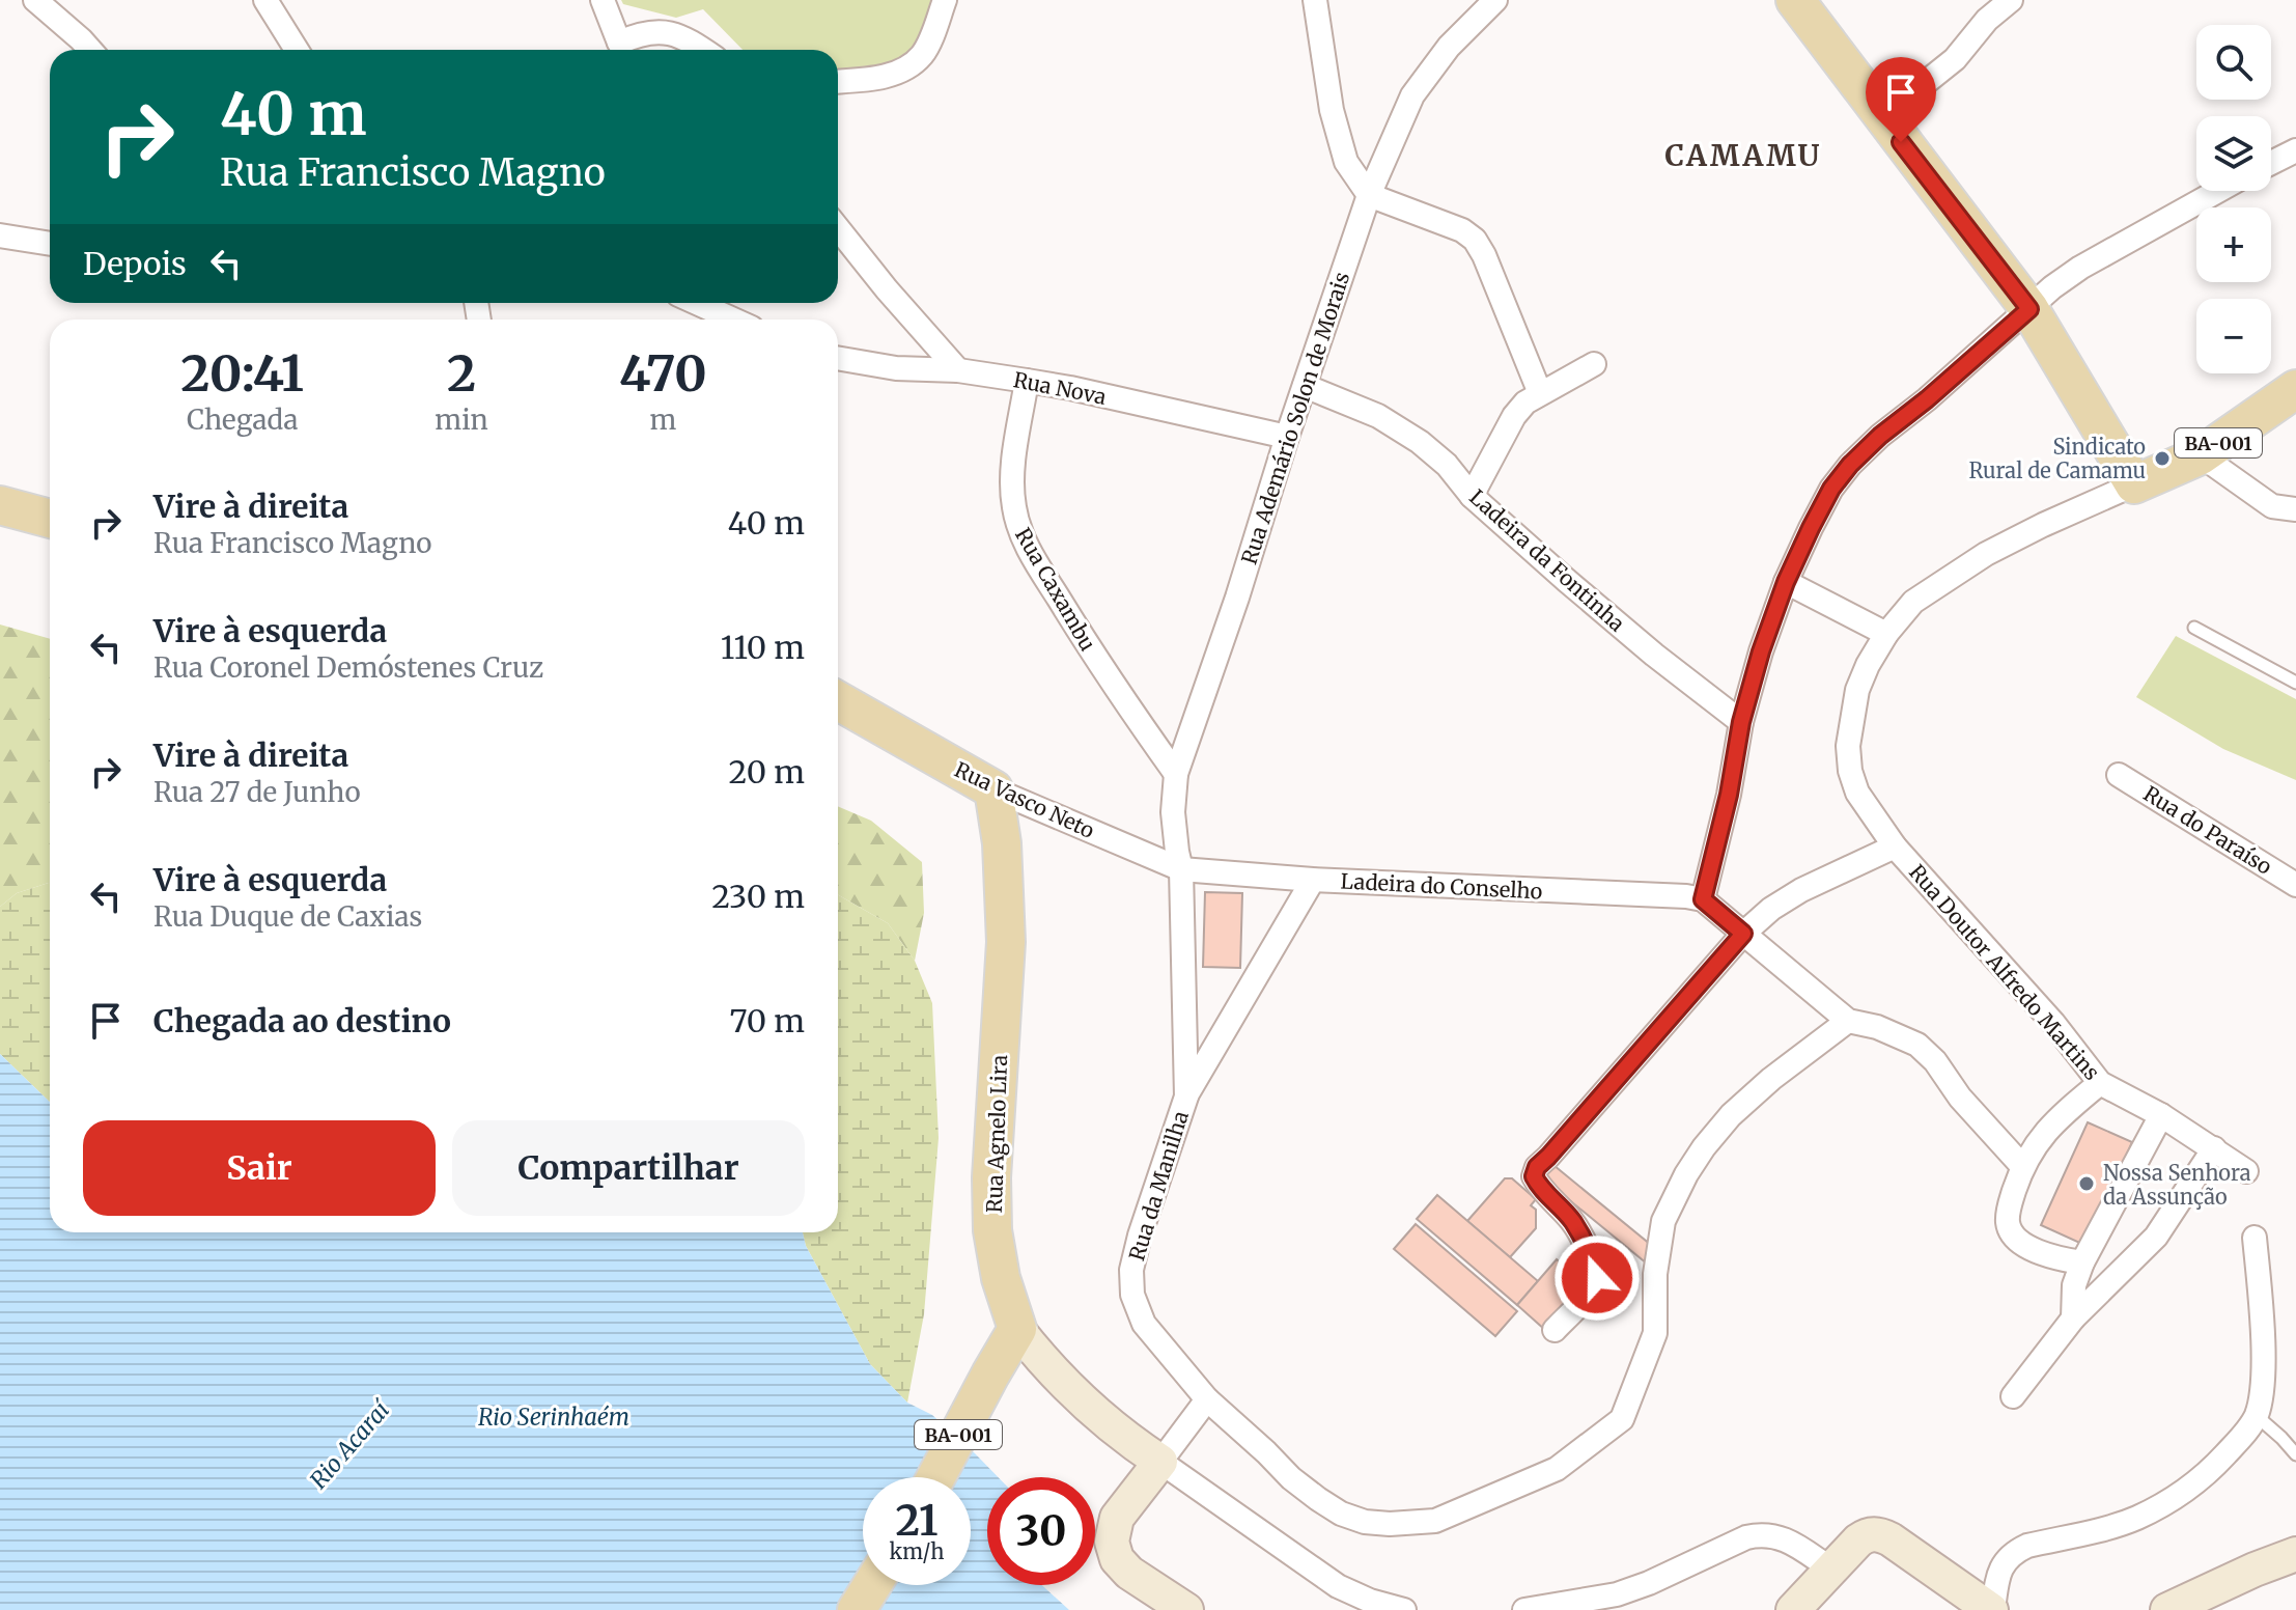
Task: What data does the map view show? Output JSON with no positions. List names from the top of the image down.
{
  "streets": {
    "main road": ["BA-001", "Rua Vasco Neto", "Rua Agnelo Lira"],
    "street": [
      "Rua Nova",
      "Rua Ademário Solon de Morais",
      "Ladeira da Fontinha",
      "Rua Caxambu",
      "Rua do Paraíso",
      "Ladeira do Conselho",
      "Rua Doutor Alfredo Martins",
      "Rua da Manilha"
    ]
  },
  "crossings": [
    ["Rua Nova", "Rua Ademário Solon de Morais"],
    ["Rua Nova", "Rua Caxambu"],
    ["Rua Ademário Solon de Morais", "Ladeira da Fontinha"],
    ["Rua Ademário Solon de Morais", "Rua Caxambu"],
    ["Rua Ademário Solon de Morais", "Rua Vasco Neto"],
    ["Rua Ademário Solon de Morais", "Ladeira do Conselho"],
    ["Rua Ademário Solon de Morais", "Rua da Manilha"],
    ["BA-001", "Rua Doutor Alfredo Martins"],
    ["BA-001", "Rua Agnelo Lira"],
    ["Rua Vasco Neto", "Ladeira do Conselho"],
    ["Rua Vasco Neto", "Rua Agnelo Lira"],
    ["Rua Vasco Neto", "Rua da Manilha"],
    ["Ladeira do Conselho", "Rua da Manilha"]
  ],
  "districts": ["CAMAMU"],
  "water": ["Rio Serinhaém", "Rio Acaraí"],
  "places": ["Sindicato Rural de Camamu", "Nossa Senhora da Assunção"],
  "page": {
    "map_buttons": ["+", "−"],
    "turn": ["40 m", "Rua Francisco Magno"],
    "then": "Depois",
    "eta": [
      "20:41",
      "Chegada",
      "2",
      "min",
      "470",
      "m"
    ],
    "list": [
      {
        "name": "Vire à direita",
        "note": "Rua Francisco Magno",
        "value": "40 m"
      },
      {
        "name": "Vire à esquerda",
        "note": "Rua Coronel Demóstenes Cruz",
        "value": "110 m"
      },
      {
        "name": "Vire à direita",
        "note": "Rua 27 de Junho",
        "value": "20 m"
      },
      {
        "name": "Vire à esquerda",
        "note": "Rua Duque de Caxias",
        "value": "230 m"
      },
      {
        "name": "Chegada ao destino",
        "value": "70 m"
      }
    ],
    "buttons": ["Sair", "Compartilhar"],
    "speed": "21 km/h",
    "limit": "30"
  }
}
